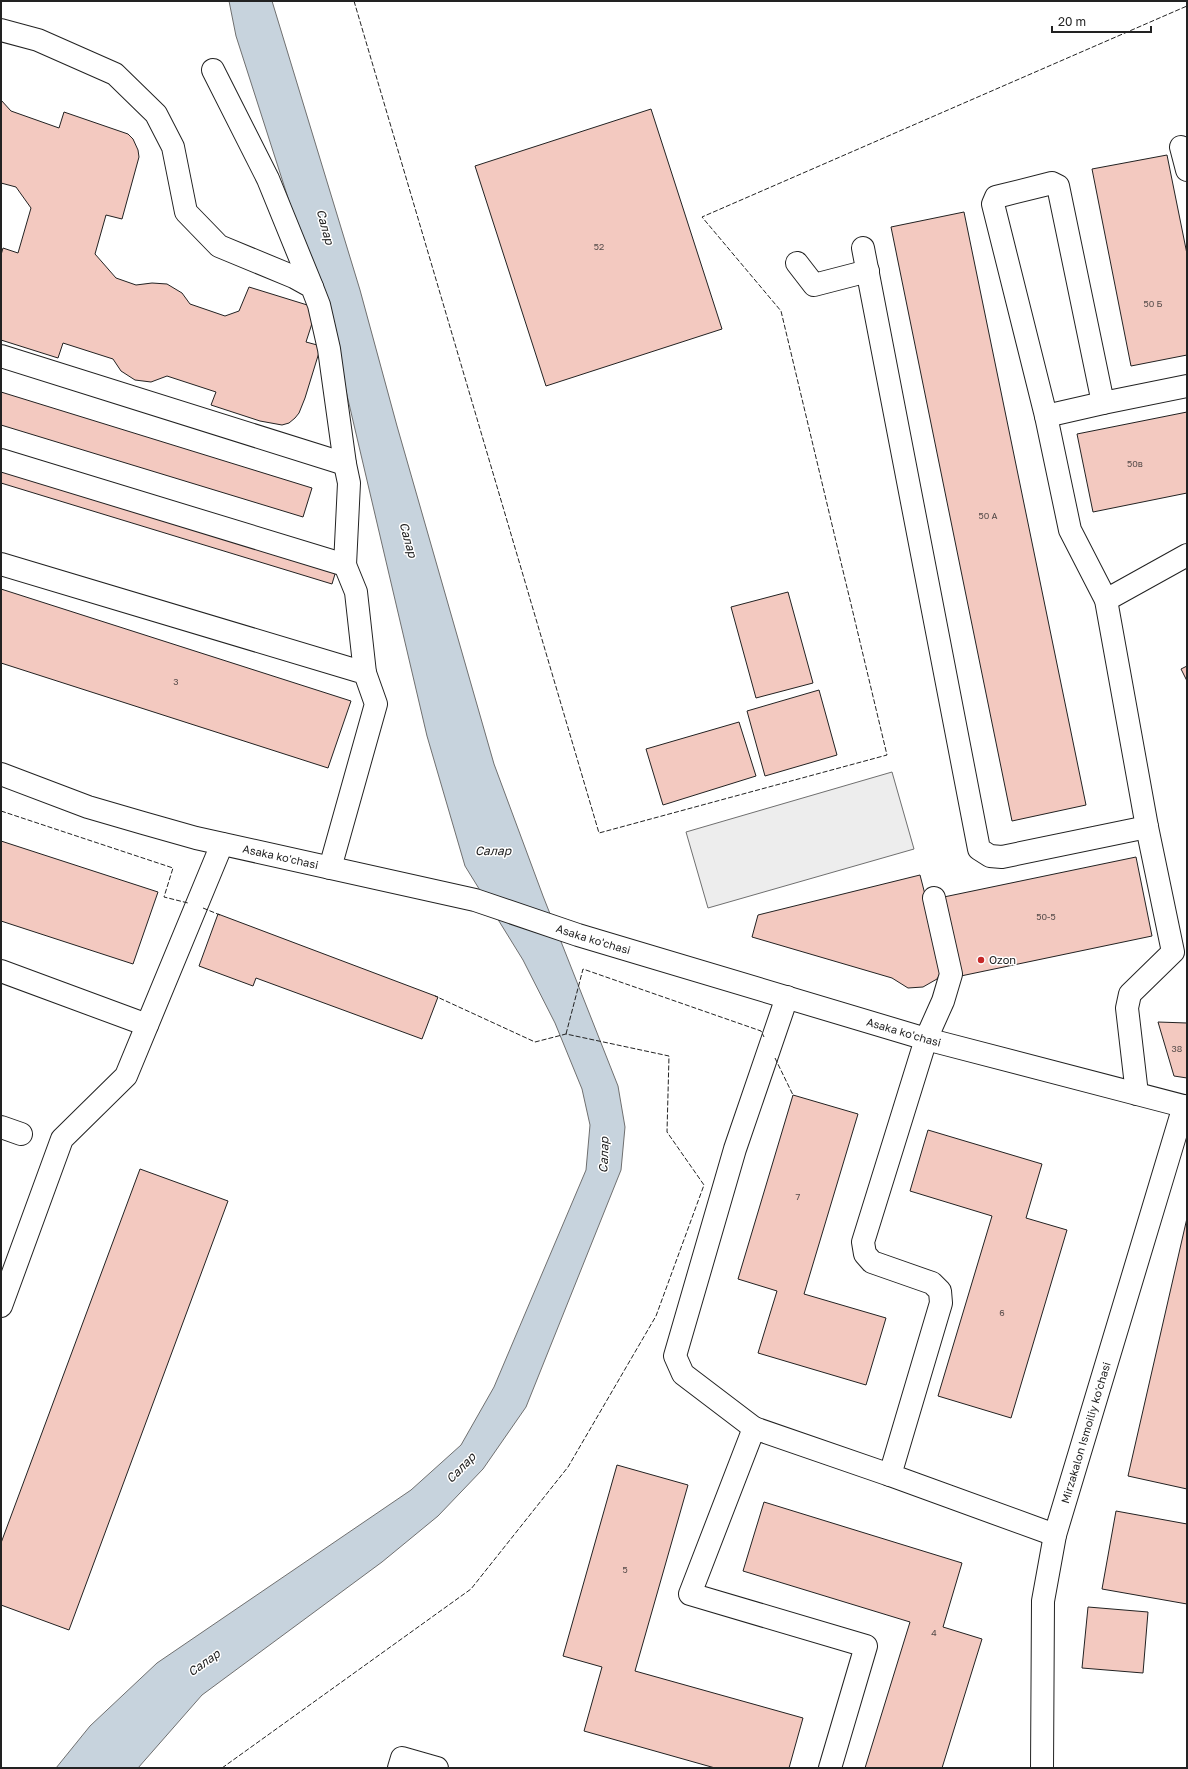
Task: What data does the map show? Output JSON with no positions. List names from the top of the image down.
{
  "streets": {
    "street": ["Asaka ko'chasi", "Mirzakalon Ismoiliy ko'chasi"]
  },
  "crossings": [
    ["Asaka ko'chasi", "Mirzakalon Ismoiliy ko'chasi"]
  ],
  "water": ["Салар"],
  "places": ["Ozon"],
  "house_numbers": [
    "52",
    "50 Б",
    "50в",
    "50 А",
    "3",
    "50-5",
    "38",
    "7",
    "6",
    "5",
    "4"
  ],
  "scale_bar": "20 m"
}
